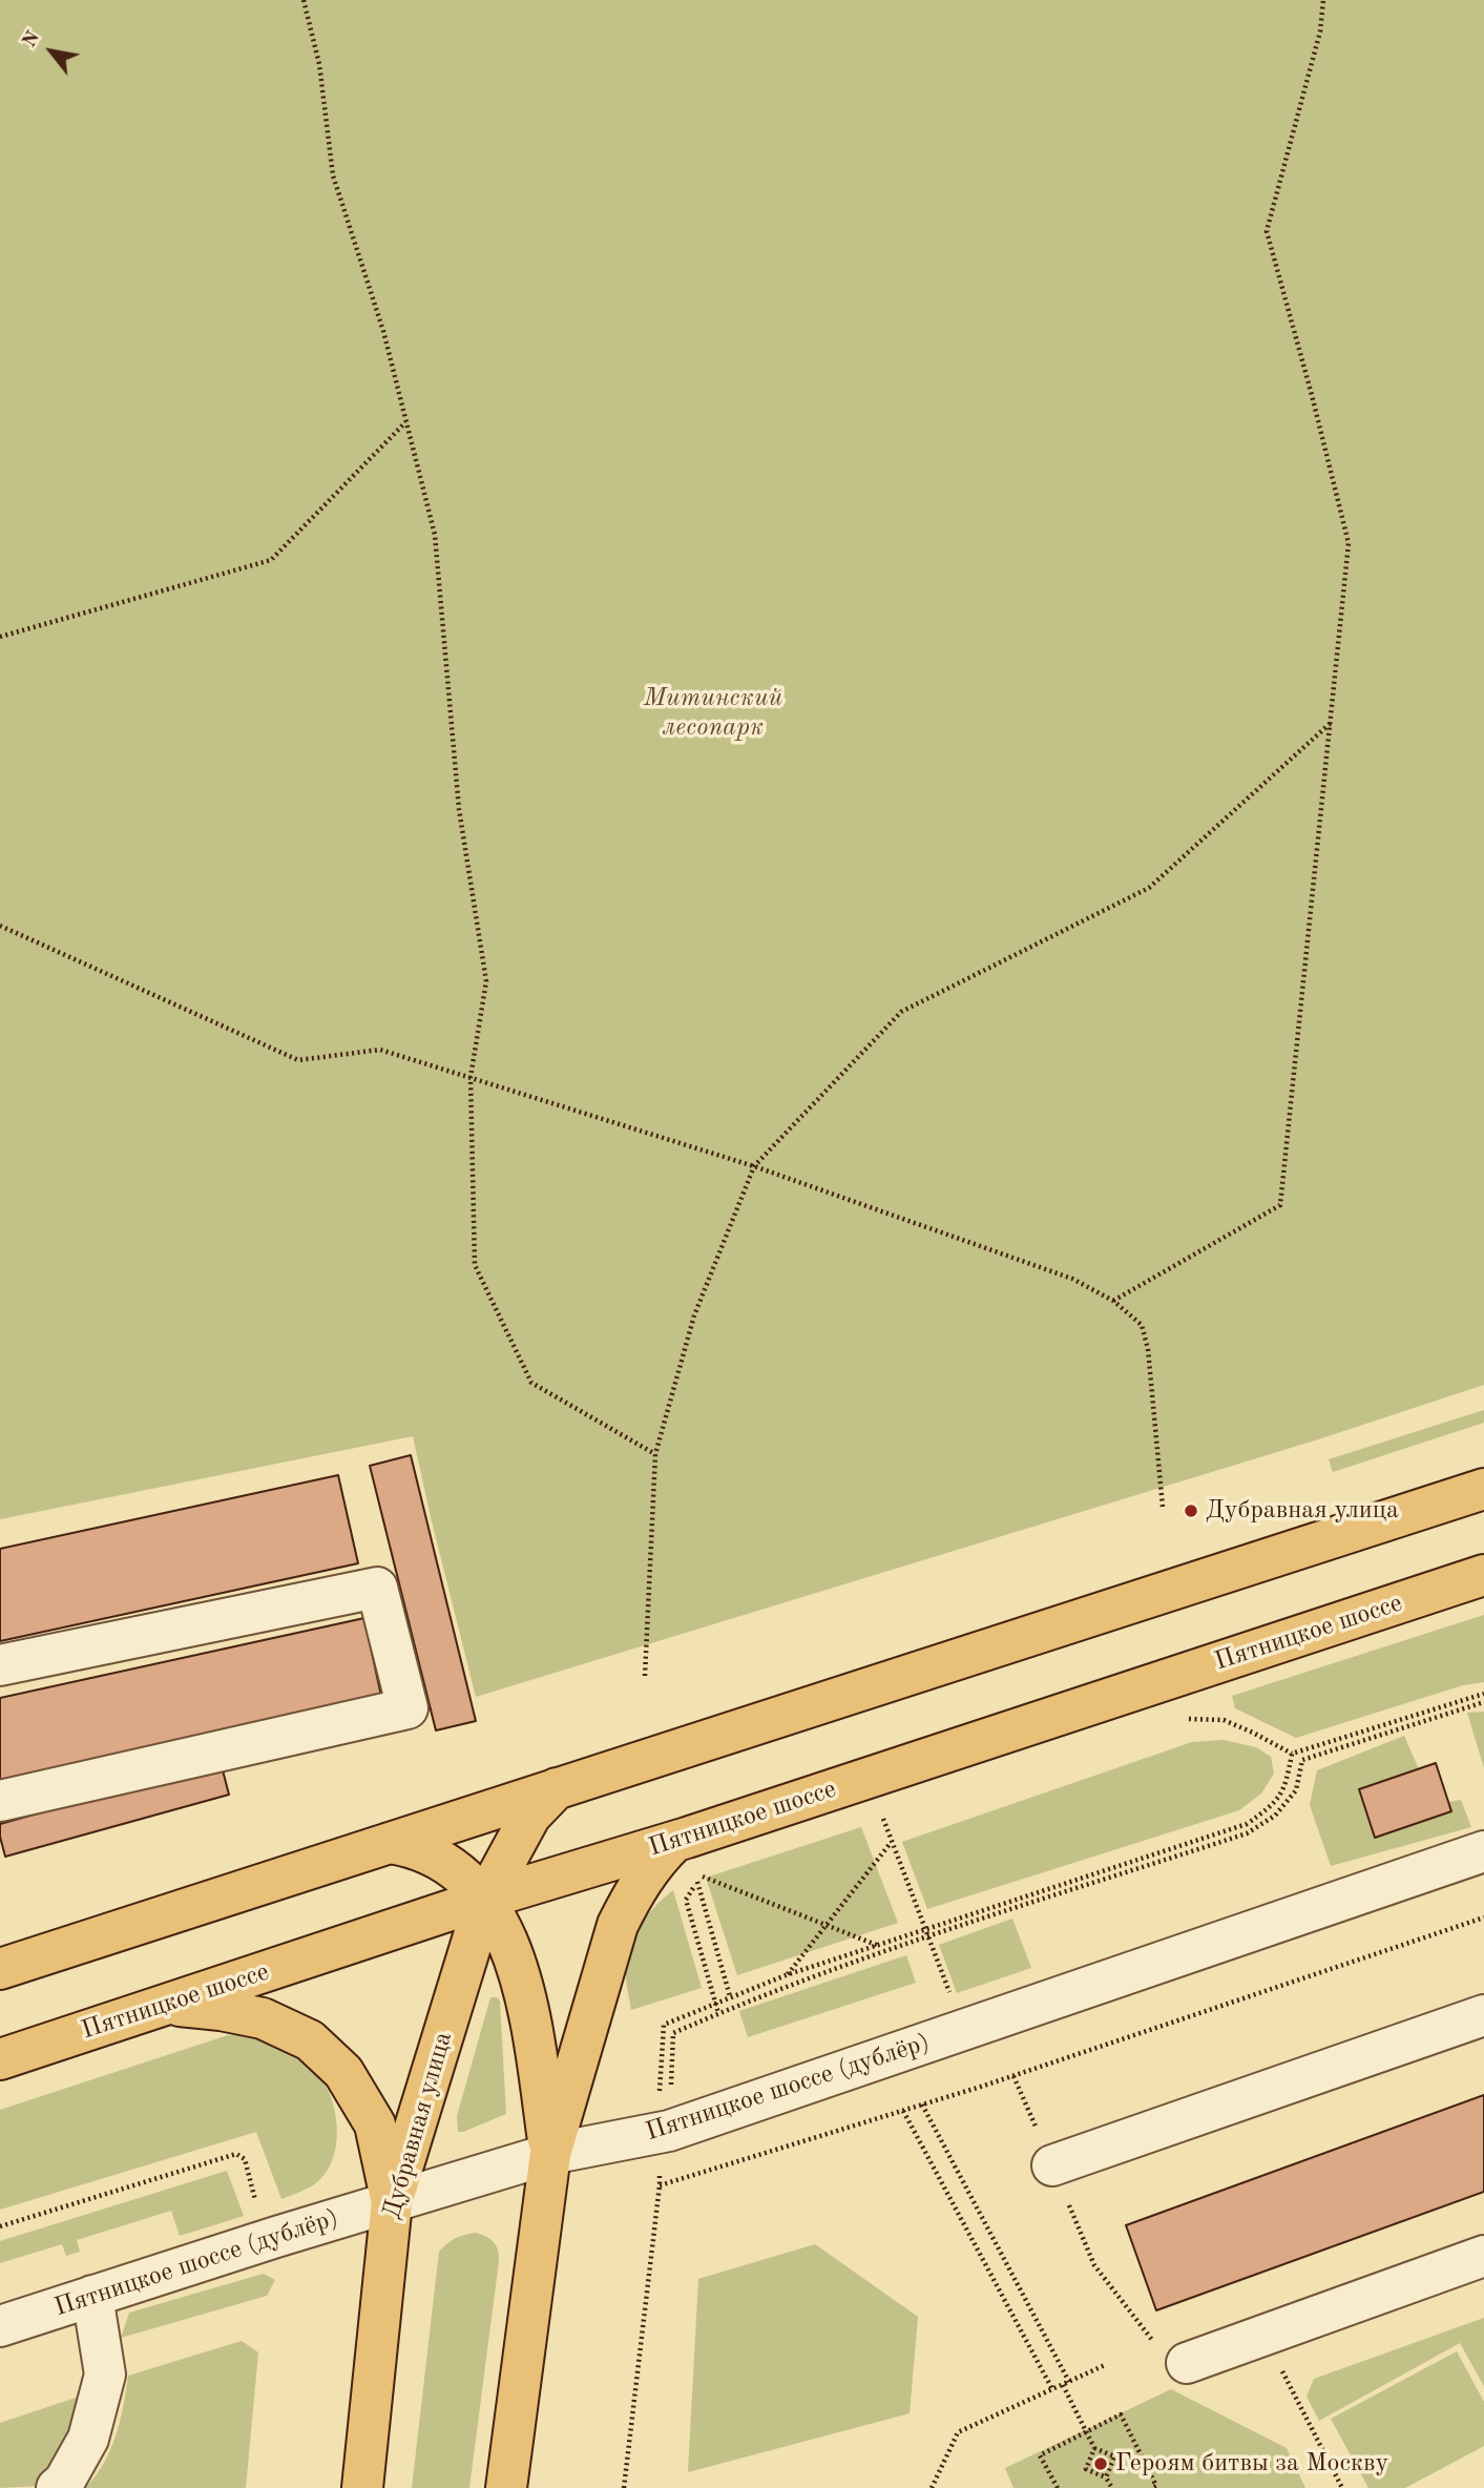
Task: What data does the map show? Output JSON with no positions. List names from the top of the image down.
{
  "streets": {
    "main road": ["Пятницкое шоссе", "Дубравная улица"],
    "street": ["Пятницкое шоссе (дублёр)"]
  },
  "crossings": [
    ["Пятницкое шоссе", "Дубравная улица"],
    ["Пятницкое шоссе (дублёр)", "Дубравная улица"]
  ],
  "parks": ["Митинский лесопарк"],
  "places": ["Дубравная улица", "Героям битвы за Москву"],
  "north": "top left"
}
